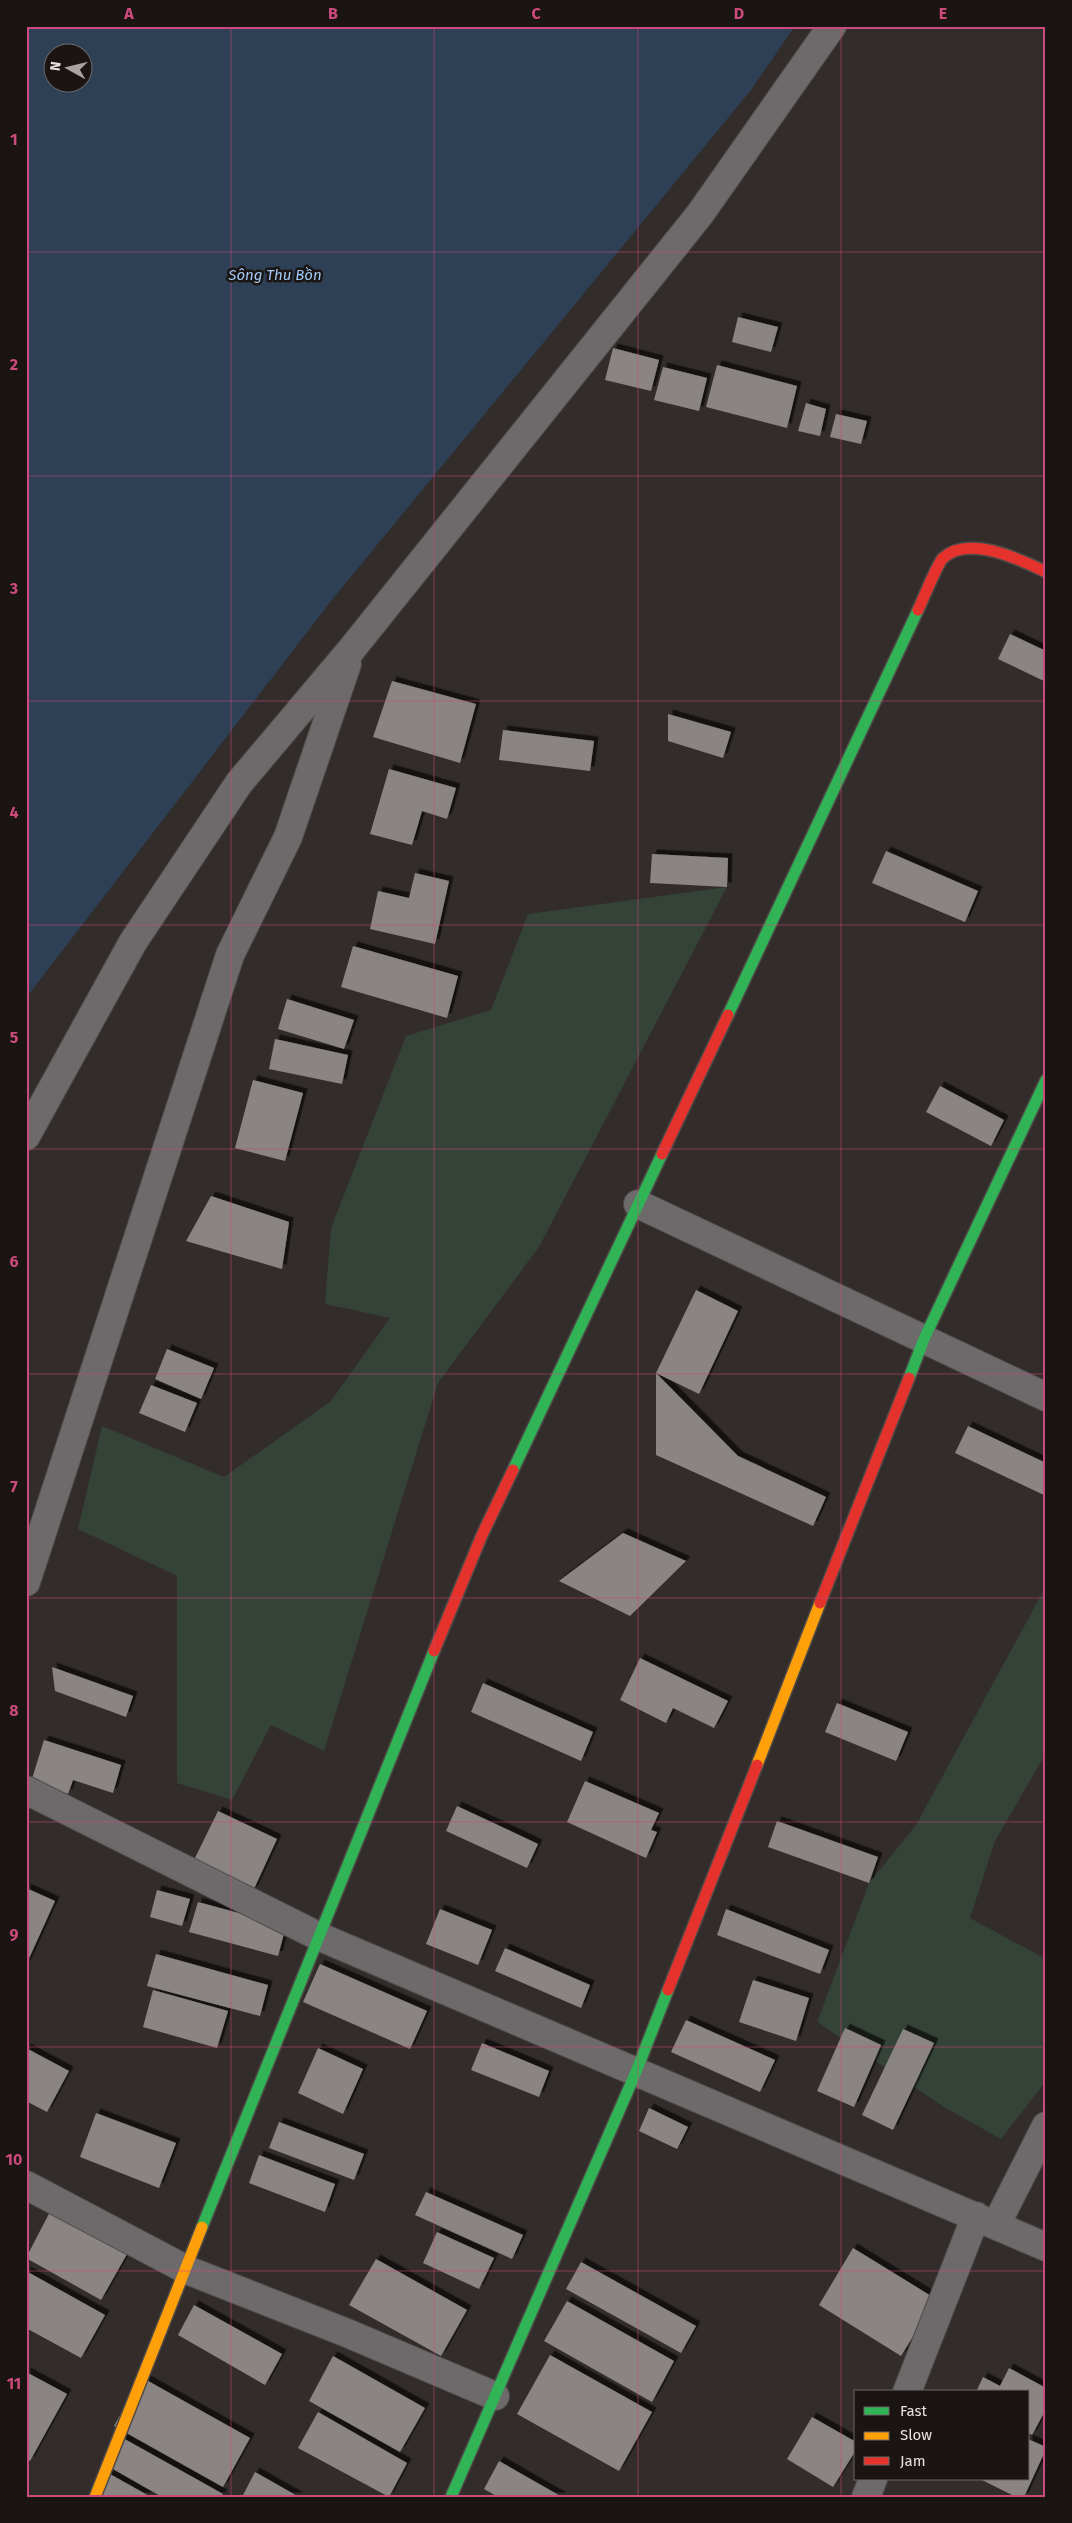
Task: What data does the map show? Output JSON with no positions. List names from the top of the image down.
{
  "water": ["Sông Thu Bồn"],
  "legend": ["Fast", "Slow", "Jam"],
  "north": "left",
  "grid": {
    "columns": [
      "A",
      "B",
      "C",
      "D",
      "E"
    ],
    "rows": [
      "1",
      "2",
      "3",
      "4",
      "5",
      "6",
      "7",
      "8",
      "9",
      "10",
      "11"
    ]
  }
}
